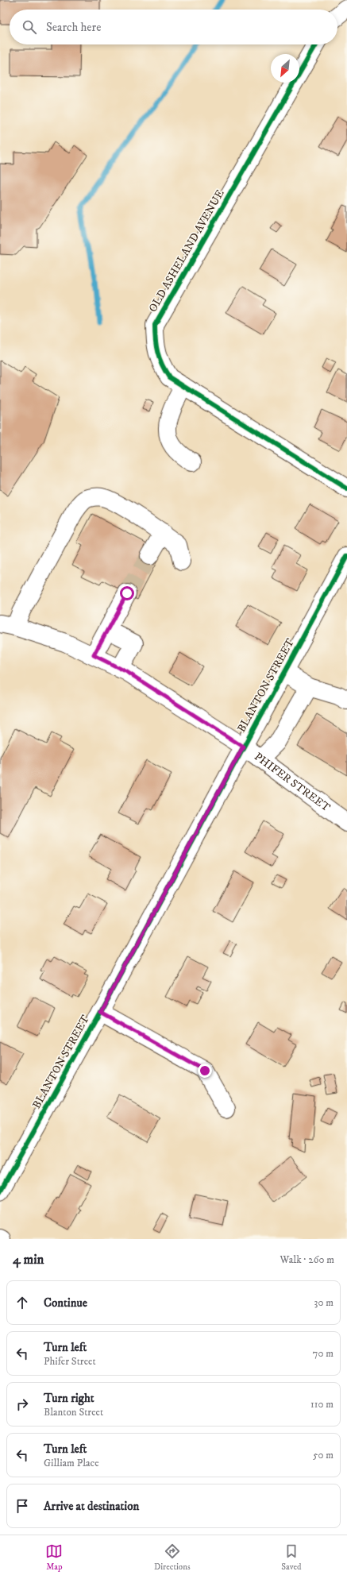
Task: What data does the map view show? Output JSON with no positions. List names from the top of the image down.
{
  "streets": {
    "street": ["OLD ASHELAND AVENUE", "BLANTON STREET", "PHIFER STREET"]
  },
  "crossings": [
    ["BLANTON STREET", "PHIFER STREET"]
  ],
  "north": "bottom left",
  "page": {
    "search": "Search here",
    "heading": ["4 min", "Walk · 260 m"],
    "list": [
      ["Continue", "30 m"],
      ["Turn left", "Phifer Street", "70 m"],
      ["Turn right", "Blanton Street", "110 m"],
      ["Turn left", "Gilliam Place", "50 m"],
      "Arrive at destination"
    ],
    "nav": ["Map", "Directions", "Saved"]
  }
}
